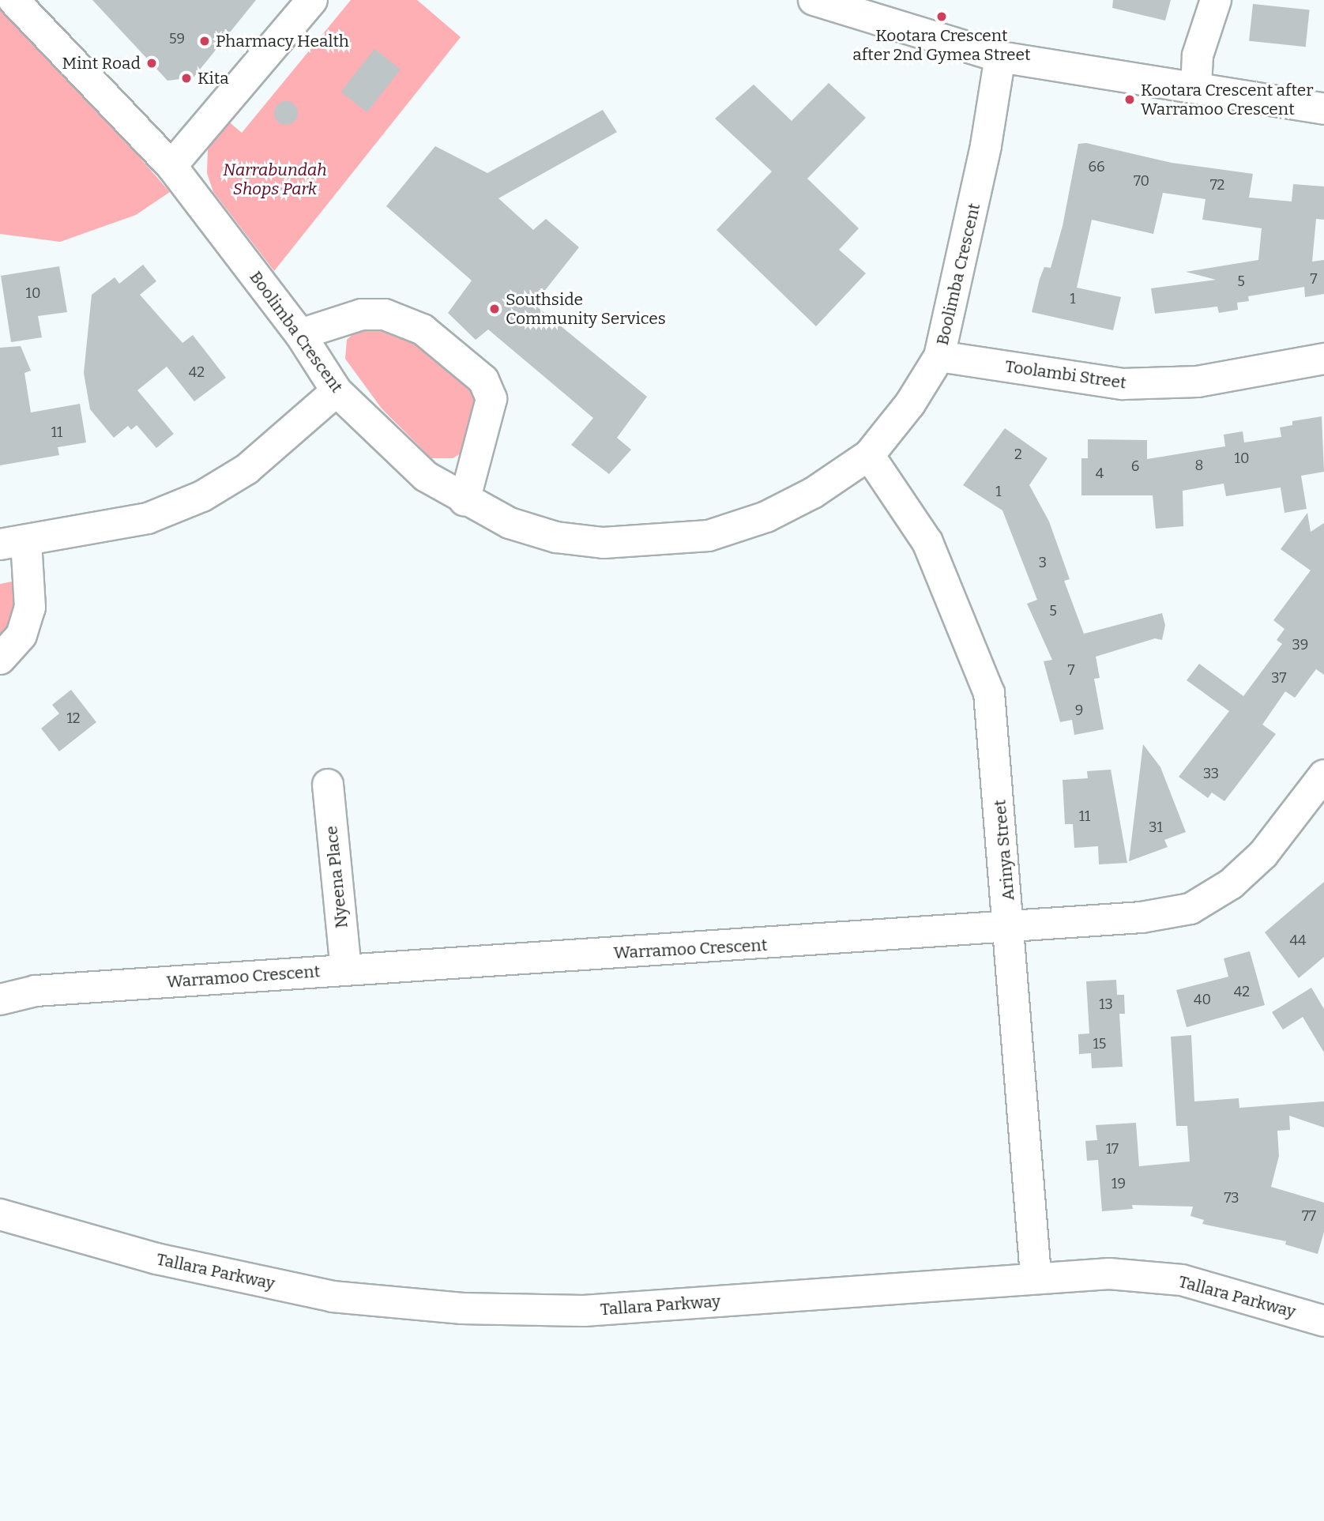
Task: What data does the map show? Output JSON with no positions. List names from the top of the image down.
{
  "streets": {
    "street": [
      "Boolimba Crescent",
      "Toolambi Street",
      "Arinya Street",
      "Nyeena Place",
      "Warramoo Crescent",
      "Tallara Parkway"
    ]
  },
  "crossings": [
    ["Boolimba Crescent", "Toolambi Street"],
    ["Boolimba Crescent", "Arinya Street"],
    ["Arinya Street", "Warramoo Crescent"],
    ["Arinya Street", "Tallara Parkway"],
    ["Nyeena Place", "Warramoo Crescent"]
  ],
  "parks": ["Narrabundah Shops Park"],
  "places": [
    "Kootara Crescent after 2nd Gymea Street",
    "Pharmacy Health",
    "Mint Road",
    "Kita",
    "Kootara Crescent after Warramoo Crescent",
    "Southside Community Services"
  ],
  "house_numbers": [
    "59",
    "66",
    "70",
    "72",
    "7",
    "5",
    "10",
    "1",
    "42",
    "11",
    "2",
    "10",
    "8",
    "6",
    "4",
    "1",
    "3",
    "5",
    "39",
    "7",
    "37",
    "9",
    "12",
    "33",
    "11",
    "31",
    "44",
    "42",
    "40",
    "13",
    "15",
    "17",
    "19",
    "73",
    "77"
  ]
}
